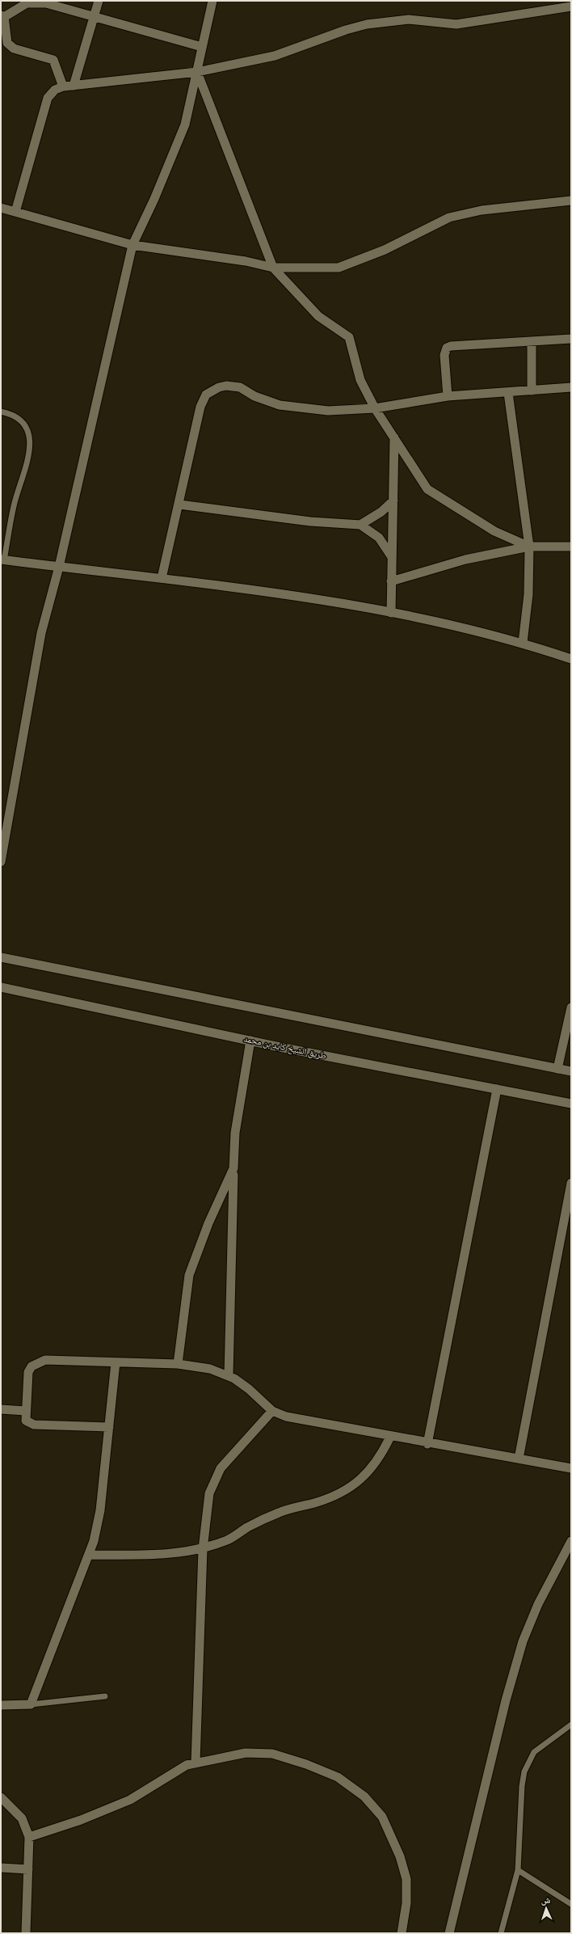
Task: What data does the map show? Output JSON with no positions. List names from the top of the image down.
{
  "streets": {
    "street": ["طريق الشيخ كايد بن محمد"]
  },
  "north": "top"
}
